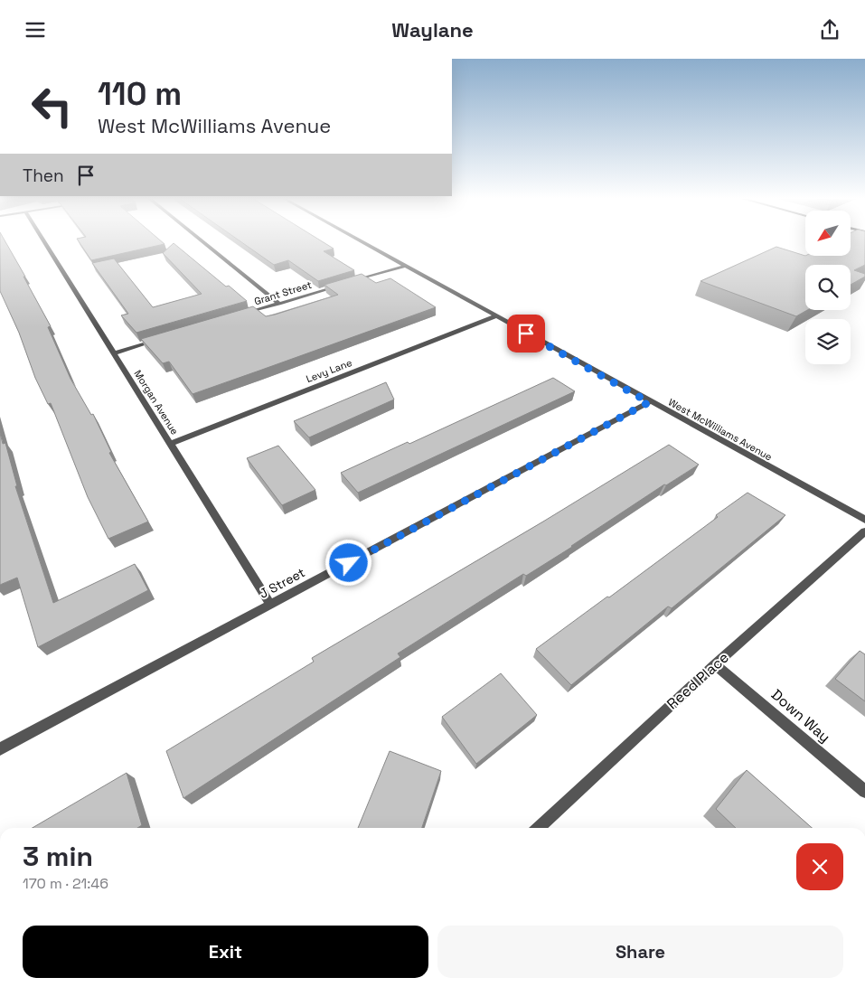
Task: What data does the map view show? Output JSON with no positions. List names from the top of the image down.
{
  "streets": {
    "street": [
      "Grant Street",
      "Levy Lane",
      "Morgan Avenue",
      "West McWilliams Avenue",
      "J Street",
      "Reed Place",
      "Down Way"
    ]
  },
  "crossings": [
    ["Grant Street", "West McWilliams Avenue"],
    ["Levy Lane", "Morgan Avenue"],
    ["Levy Lane", "West McWilliams Avenue"],
    ["Morgan Avenue", "J Street"],
    ["West McWilliams Avenue", "J Street"],
    ["Reed Place", "Down Way"]
  ],
  "north": "bottom left",
  "page": {
    "header": "Waylane",
    "turn": ["110 m", "West McWilliams Avenue"],
    "then": "Then",
    "heading": ["3 min", "170 m · 21:46"],
    "buttons": ["Exit", "Share"]
  }
}
